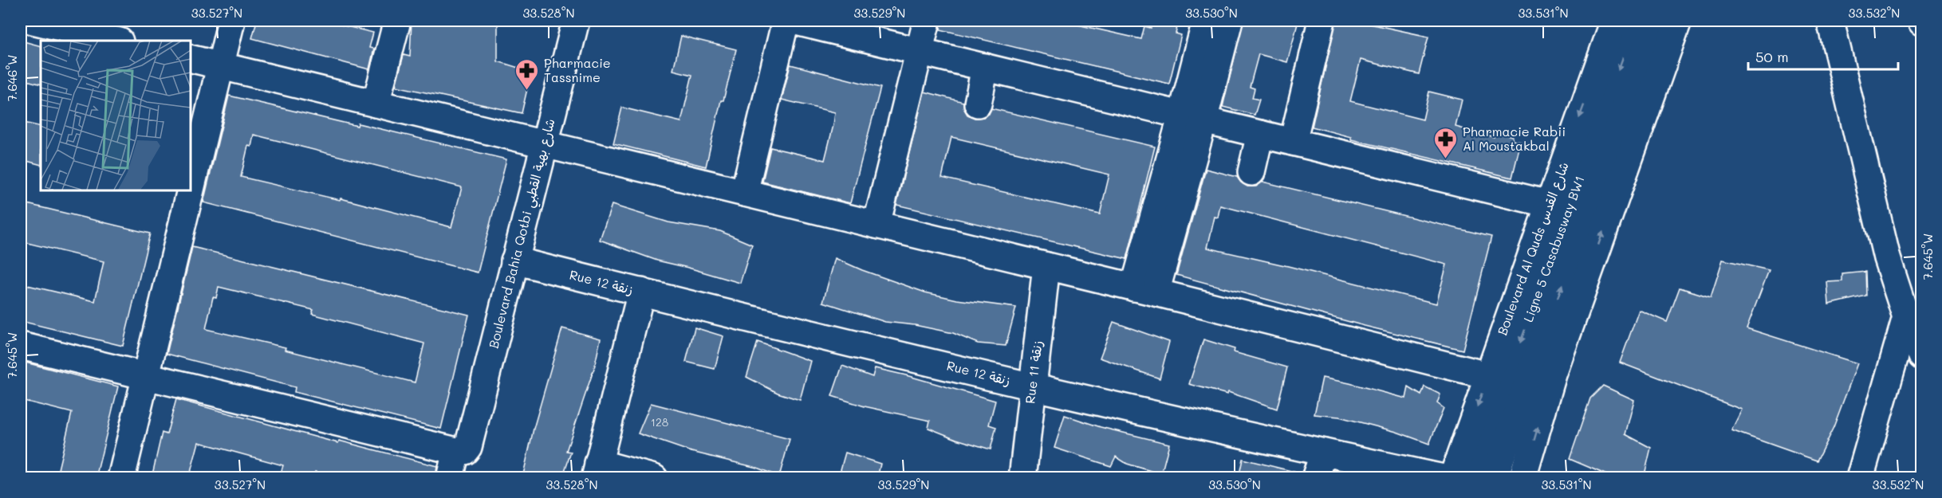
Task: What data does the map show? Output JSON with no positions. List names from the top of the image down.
{
  "streets": {
    "street": [
      "Boulevard Bahia Qotbi شارع بهية القطبي",
      "Boulevard Al Quds شارع القدس",
      "Ligne 5 Casabusway BW1",
      "Rue 12 زنقة",
      "Rue 11 زنقة"
    ]
  },
  "crossings": [
    ["Boulevard Bahia Qotbi شارع بهية القطبي", "Rue 12 زنقة"],
    ["Rue 12 زنقة", "Rue 11 زنقة"]
  ],
  "places": {
    "pharmacy": ["Pharmacie Tassnime", "Pharmacie Rabii Al Moustakbal"]
  },
  "house_numbers": ["128"],
  "scale_bar": "50 m",
  "coordinates": [
    "33.527°N",
    "33.528°N",
    "33.529°N",
    "33.530°N",
    "33.531°N",
    "33.532°N",
    "7.646°W",
    "7.645°W"
  ]
}
